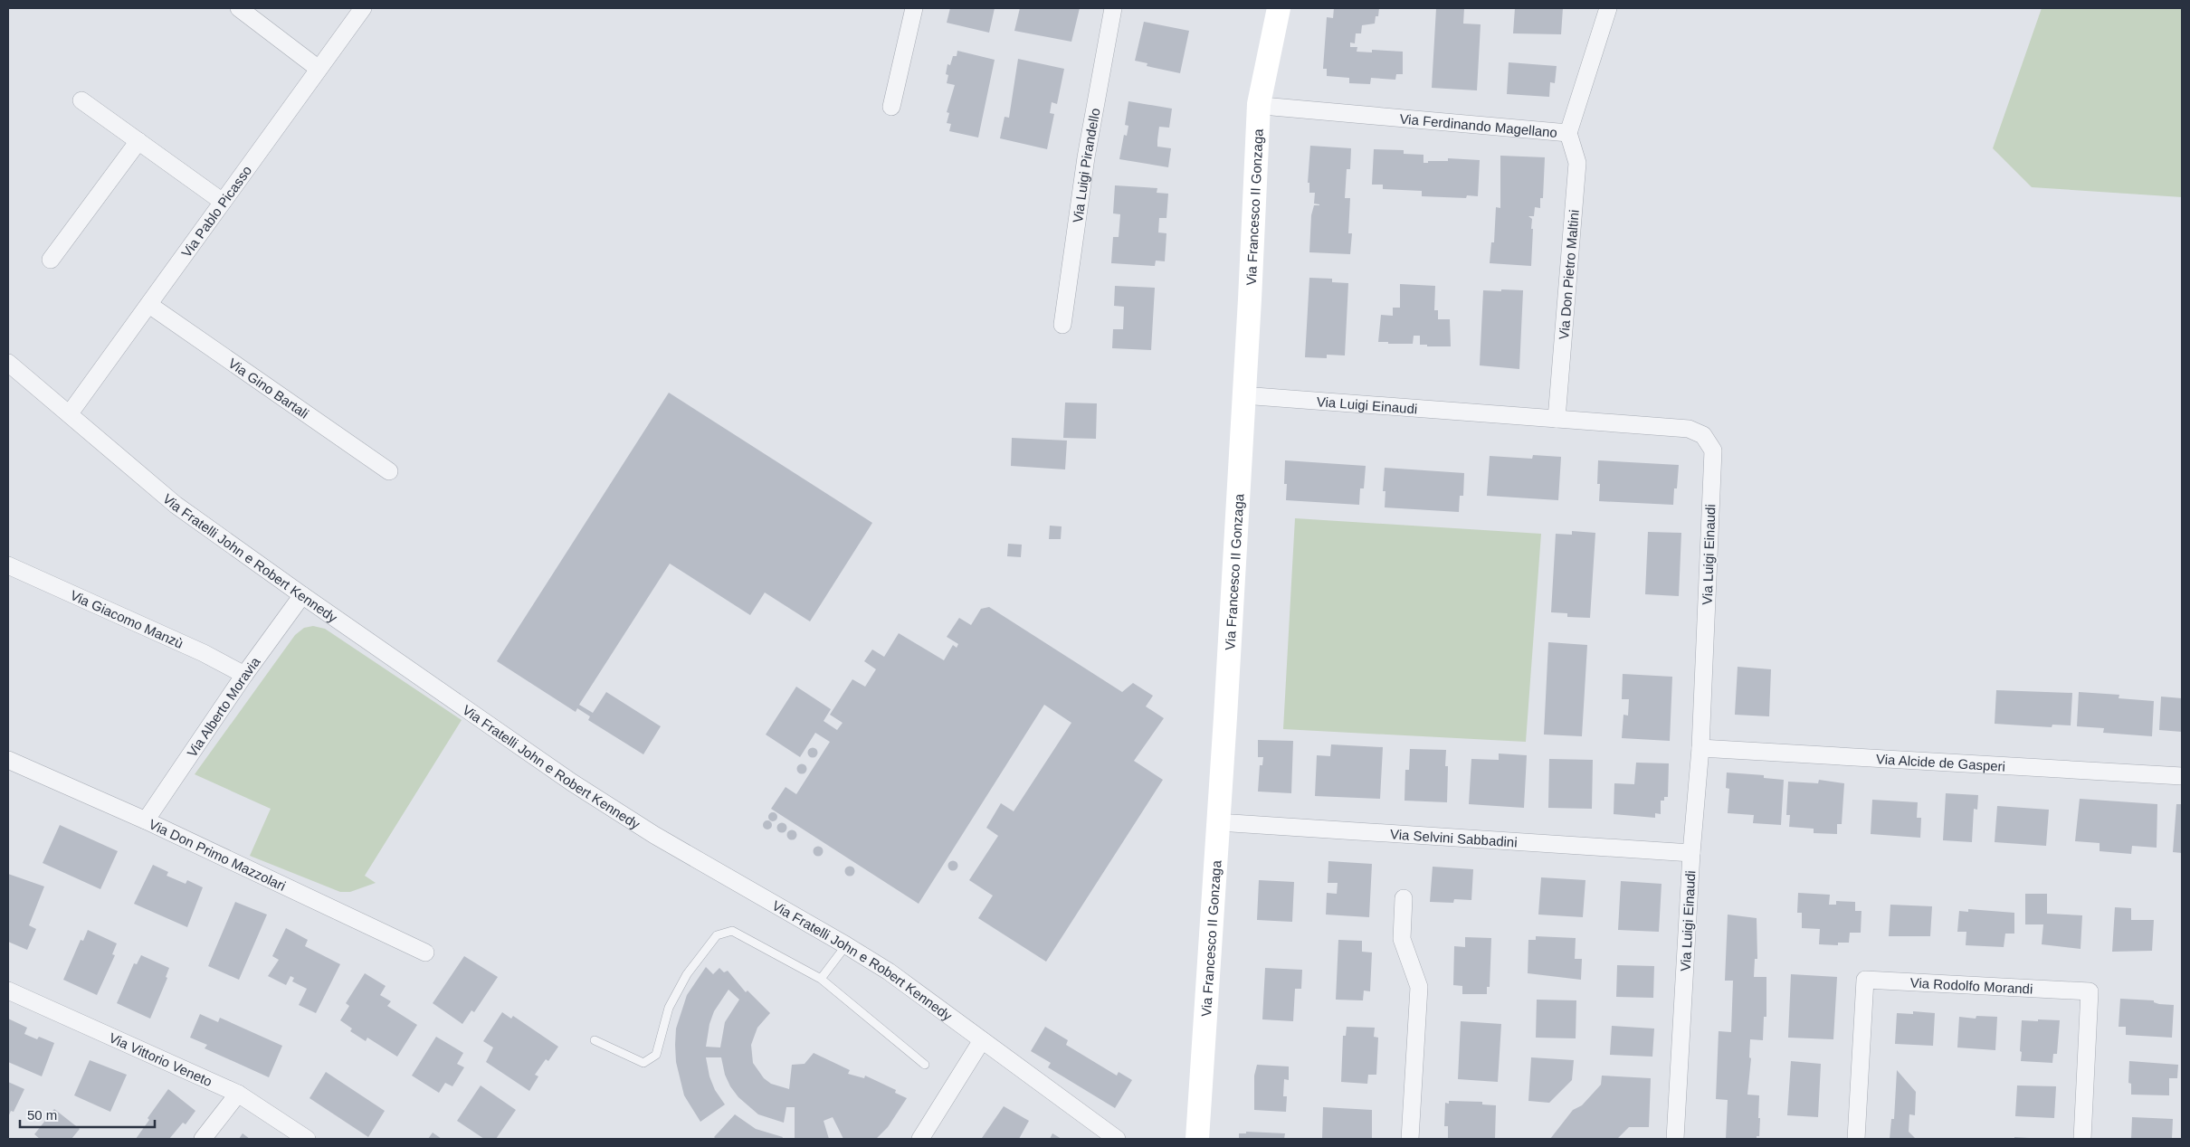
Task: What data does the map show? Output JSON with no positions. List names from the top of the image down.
{
  "streets": {
    "street": [
      "Via Ferdinando Magellano",
      "Via Luigi Pirandello",
      "Via Francesco II Gonzaga",
      "Via Pablo Picasso",
      "Via Don Pietro Maltini",
      "Via Gino Bartali",
      "Via Luigi Einaudi",
      "Via Fratelli John e Robert Kennedy",
      "Via Giacomo Manzù",
      "Via Alberto Moravia",
      "Via Alcide de Gasperi",
      "Via Selvini Sabbadini",
      "Via Don Primo Mazzolari",
      "Via Rodolfo Morandi",
      "Via Vittorio Veneto"
    ]
  },
  "crossings": [
    ["Via Ferdinando Magellano", "Via Francesco II Gonzaga"],
    ["Via Ferdinando Magellano", "Via Don Pietro Maltini"],
    ["Via Francesco II Gonzaga", "Via Luigi Einaudi"],
    ["Via Francesco II Gonzaga", "Via Selvini Sabbadini"],
    ["Via Pablo Picasso", "Via Gino Bartali"],
    ["Via Pablo Picasso", "Via Fratelli John e Robert Kennedy"],
    ["Via Don Pietro Maltini", "Via Luigi Einaudi"],
    ["Via Luigi Einaudi", "Via Alcide de Gasperi"],
    ["Via Luigi Einaudi", "Via Selvini Sabbadini"],
    ["Via Fratelli John e Robert Kennedy", "Via Alberto Moravia"],
    ["Via Giacomo Manzù", "Via Alberto Moravia"],
    ["Via Alberto Moravia", "Via Don Primo Mazzolari"]
  ],
  "scale_bar": "50 m"
}
